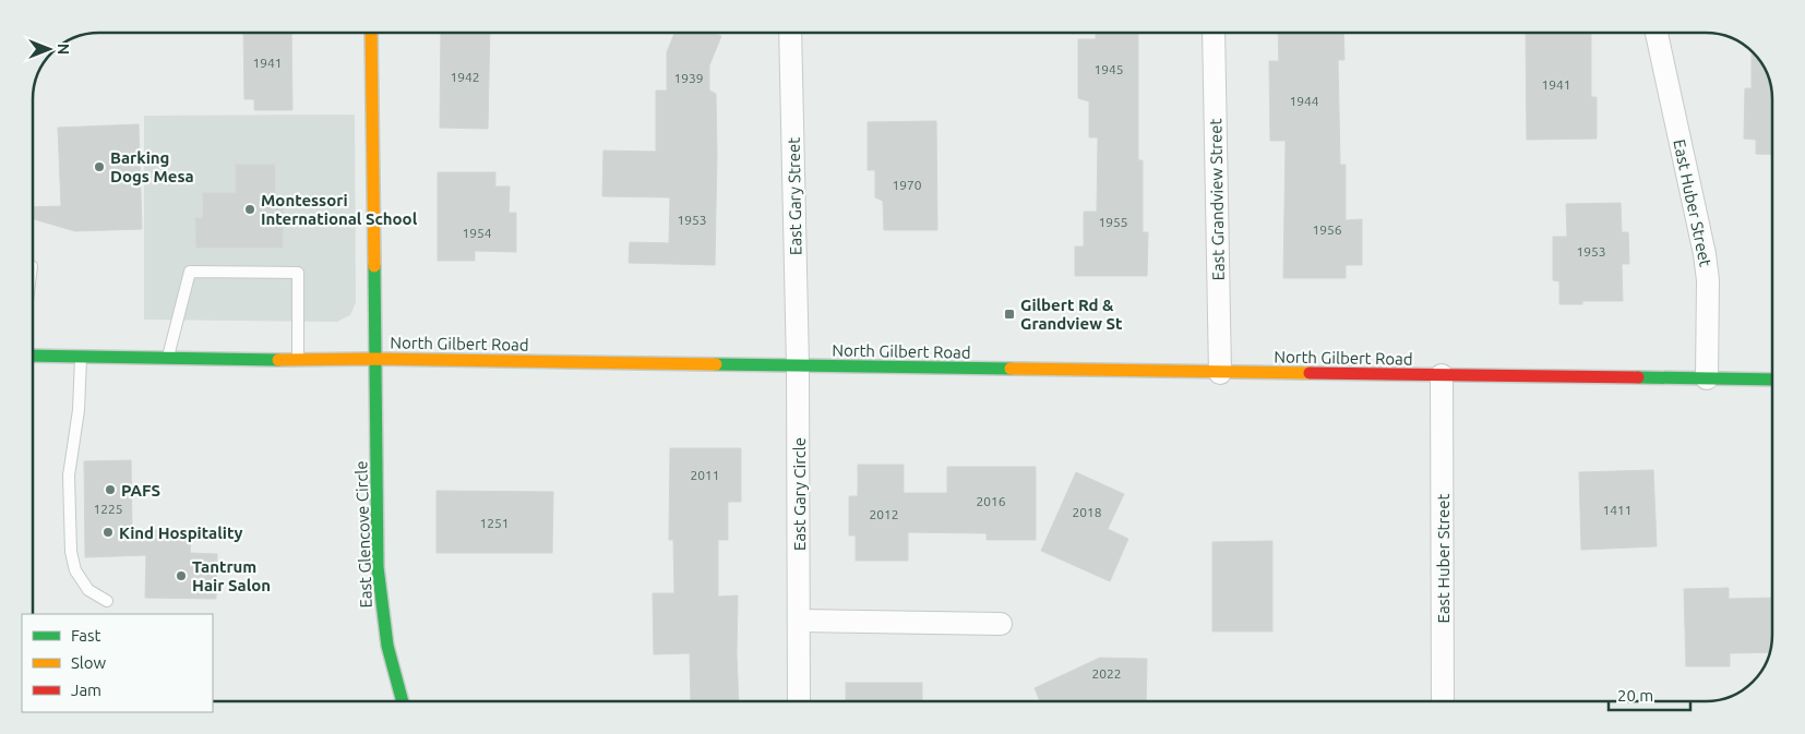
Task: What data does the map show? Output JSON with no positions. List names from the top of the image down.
{
  "streets": {
    "main road": ["North Gilbert Road", "East Glencove Circle"],
    "street": [
      "East Gary Street",
      "East Grandview Street",
      "East Huber Street",
      "East Gary Circle"
    ]
  },
  "crossings": [
    ["East Gary Street", "North Gilbert Road"],
    ["East Gary Street", "East Gary Circle"],
    ["East Grandview Street", "North Gilbert Road"],
    ["East Huber Street", "North Gilbert Road"],
    ["North Gilbert Road", "East Gary Circle"],
    ["North Gilbert Road", "East Glencove Circle"]
  ],
  "places": {
    "other": [
      "Barking Dogs Mesa",
      "Montessori International School",
      "PAFS",
      "Kind Hospitality",
      "Tantrum Hair Salon"
    ],
    "transit": ["Gilbert Rd & Grandview St"]
  },
  "house_numbers": [
    "1941",
    "1945",
    "1942",
    "1939",
    "1941",
    "1944",
    "1970",
    "1953",
    "1955",
    "1956",
    "1954",
    "1953",
    "2011",
    "2016",
    "1225",
    "1411",
    "2018",
    "2012",
    "1251",
    "2022"
  ],
  "legend": ["Fast", "Slow", "Jam"],
  "scale_bar": "20 m",
  "north": "right"
}
